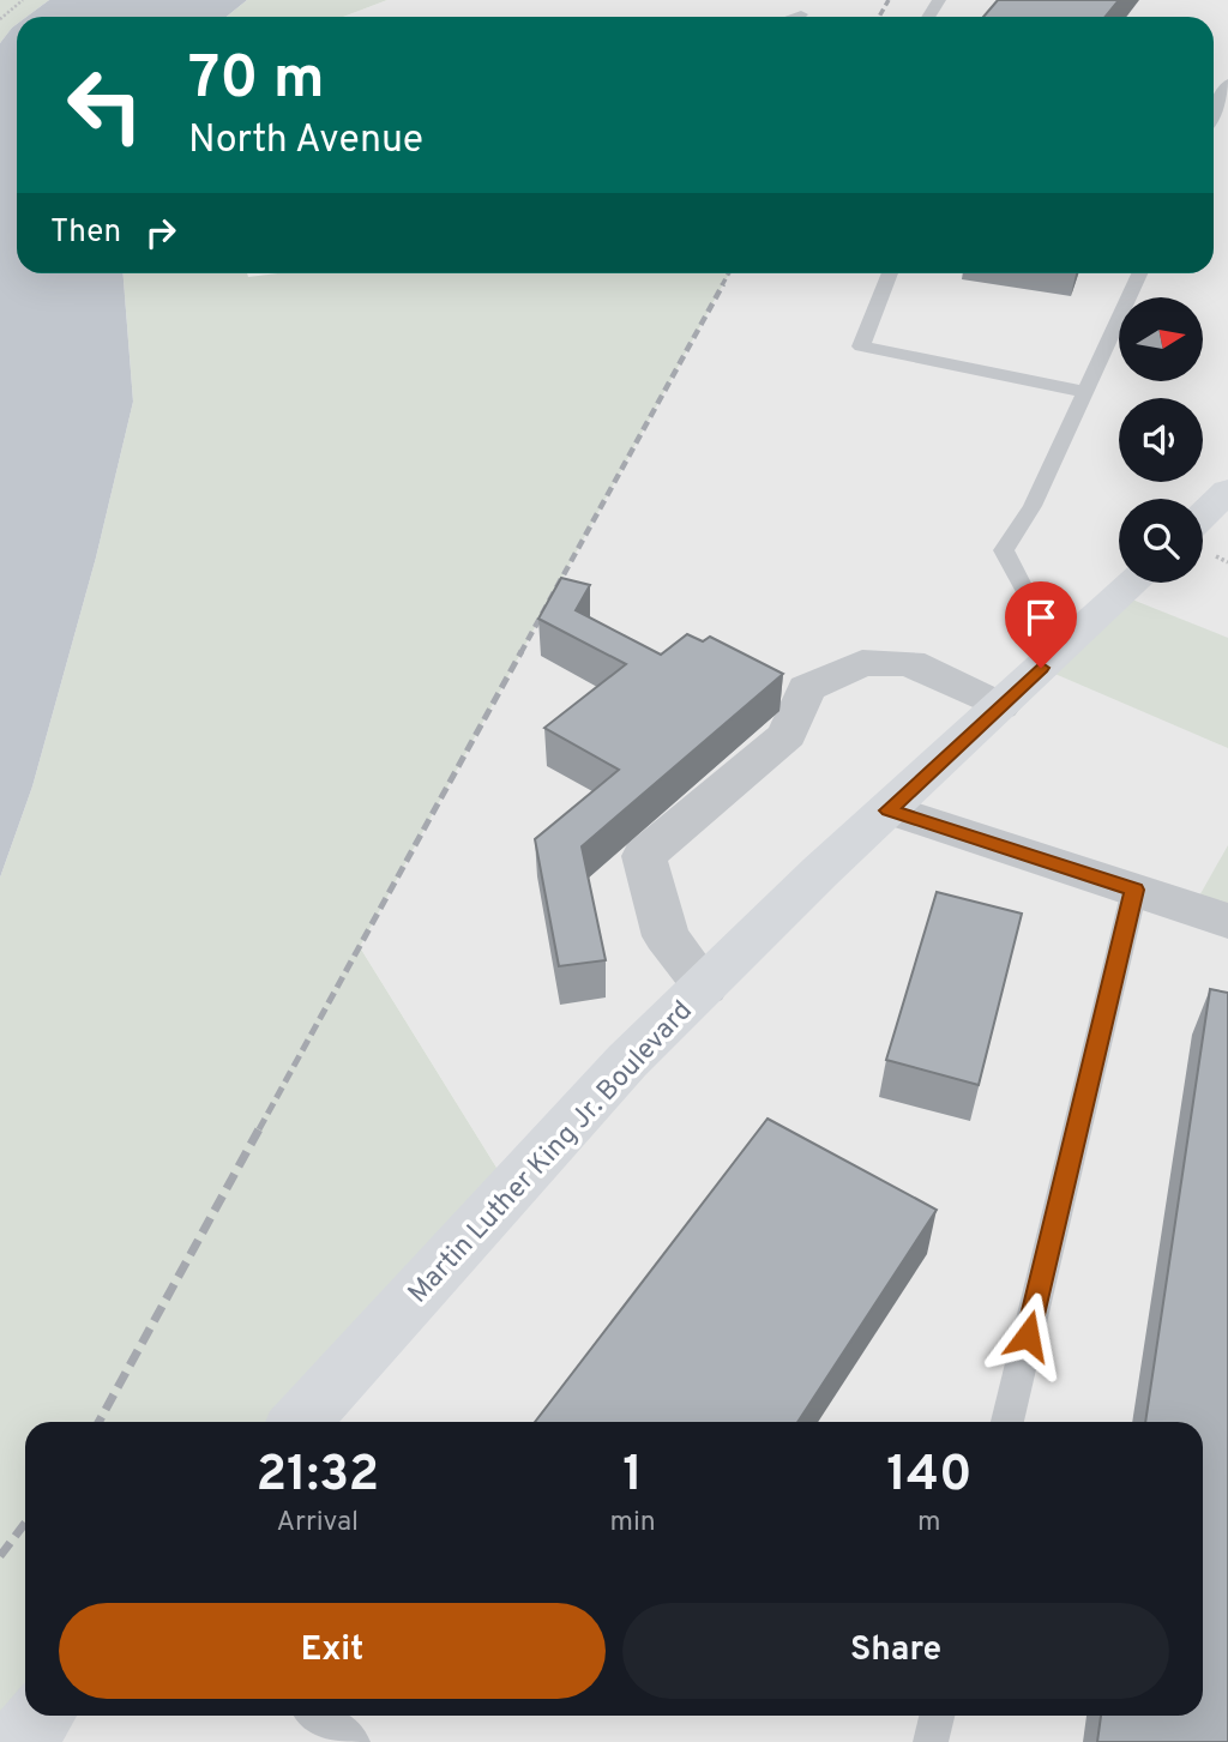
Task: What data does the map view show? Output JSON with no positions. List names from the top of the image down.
{
  "streets": {
    "main road": ["Martin Luther King Jr. Boulevard"]
  },
  "north": "right",
  "page": {
    "turn": ["70 m", "North Avenue"],
    "then": "Then",
    "eta": [
      "21:32",
      "Arrival",
      "1",
      "min",
      "140",
      "m"
    ],
    "buttons": ["Exit", "Share"]
  }
}
